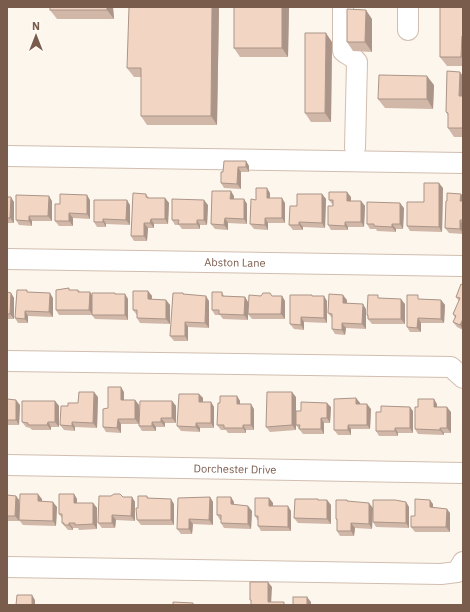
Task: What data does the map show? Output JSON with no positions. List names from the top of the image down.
{
  "streets": {
    "street": ["Abston Lane", "Dorchester Drive"]
  },
  "north": "top"
}
